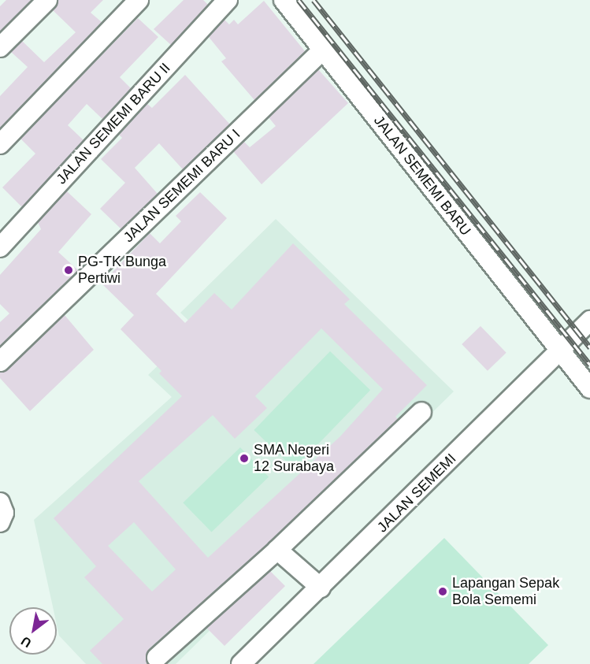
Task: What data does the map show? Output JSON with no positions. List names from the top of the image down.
{
  "streets": {
    "street": [
      "JALAN SEMEMI BARU II",
      "JALAN SEMEMI BARU",
      "JALAN SEMEMI BARU I",
      "JALAN SEMEMI"
    ]
  },
  "crossings": [
    ["JALAN SEMEMI BARU", "JALAN SEMEMI BARU I"],
    ["JALAN SEMEMI BARU", "JALAN SEMEMI"]
  ],
  "places": ["PG-TK Bunga Pertiwi", "SMA Negeri 12 Surabaya", "Lapangan Sepak Bola Sememi"],
  "north": "bottom left"
}
